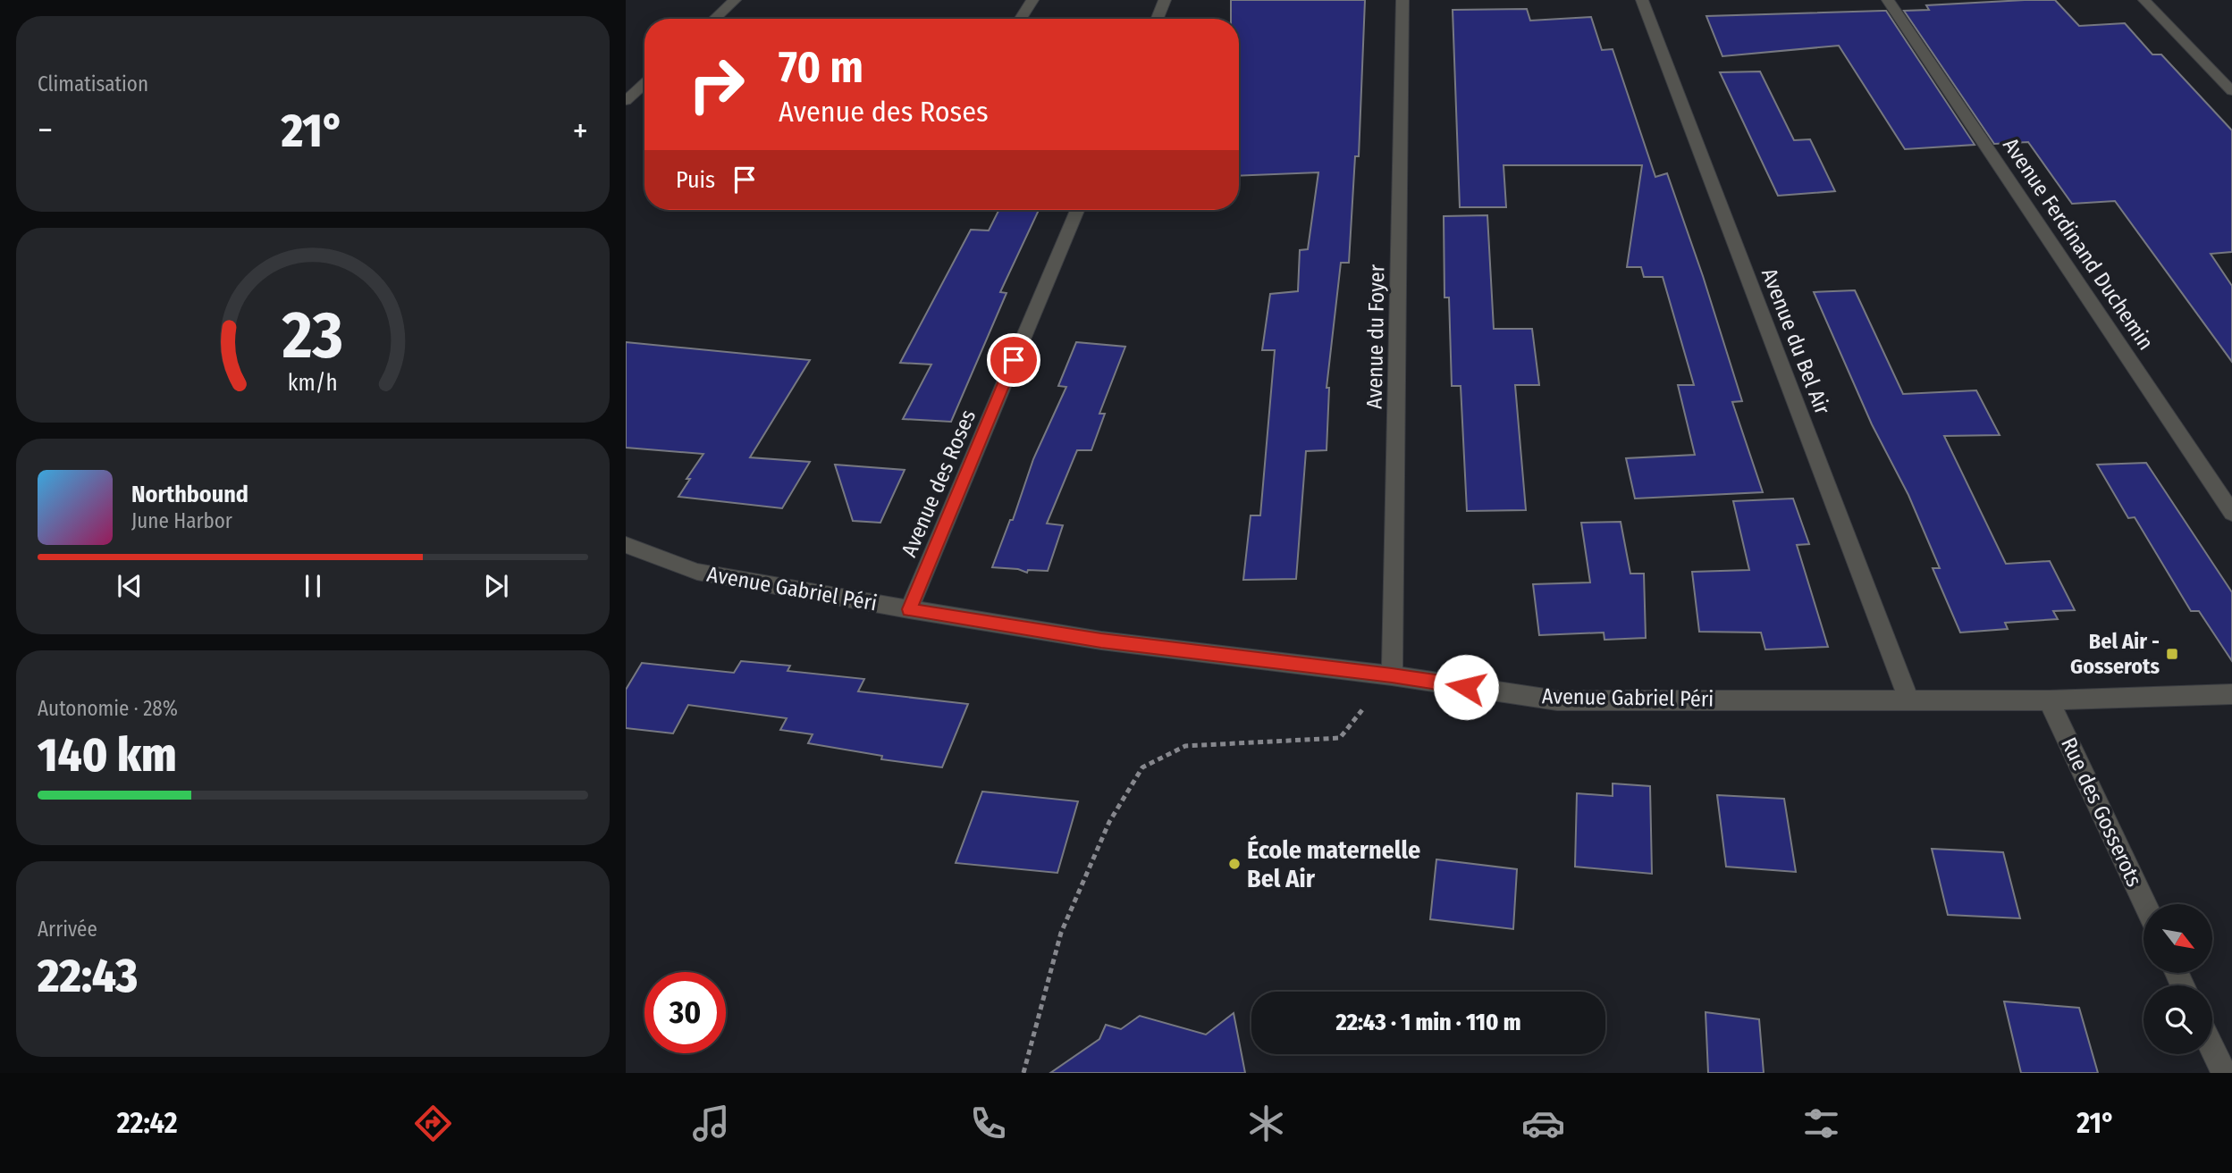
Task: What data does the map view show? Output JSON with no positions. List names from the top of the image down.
{
  "streets": {
    "street": [
      "Avenue Ferdinand Duchemin",
      "Avenue du Foyer",
      "Avenue du Bel Air",
      "Avenue des Roses",
      "Avenue Gabriel Péri",
      "Rue des Gosserots"
    ]
  },
  "crossings": [
    ["Avenue du Foyer", "Avenue Gabriel Péri"],
    ["Avenue du Bel Air", "Avenue Gabriel Péri"],
    ["Avenue des Roses", "Avenue Gabriel Péri"],
    ["Avenue Gabriel Péri", "Rue des Gosserots"]
  ],
  "places": {
    "transit": ["Bel Air - Gosserots"],
    "other": ["École maternelle Bel Air"]
  },
  "north": "bottom right",
  "page": {
    "tile": [
      "Climatisation",
      ["Autonomie · 28%", "140 km"],
      ["Arrivée", "22:43"]
    ],
    "turn": ["70 m", "Avenue des Roses"],
    "heat": ["−", "21°", "+"],
    "then": "Puis",
    "song": ["Northbound", "June Harbor"],
    "limit": "30",
    "trip": "22:43 · 1 min · 110 m",
    "tabs": ["22:42", "21°"],
    "gauge": ["23", "km/h"]
  }
}
